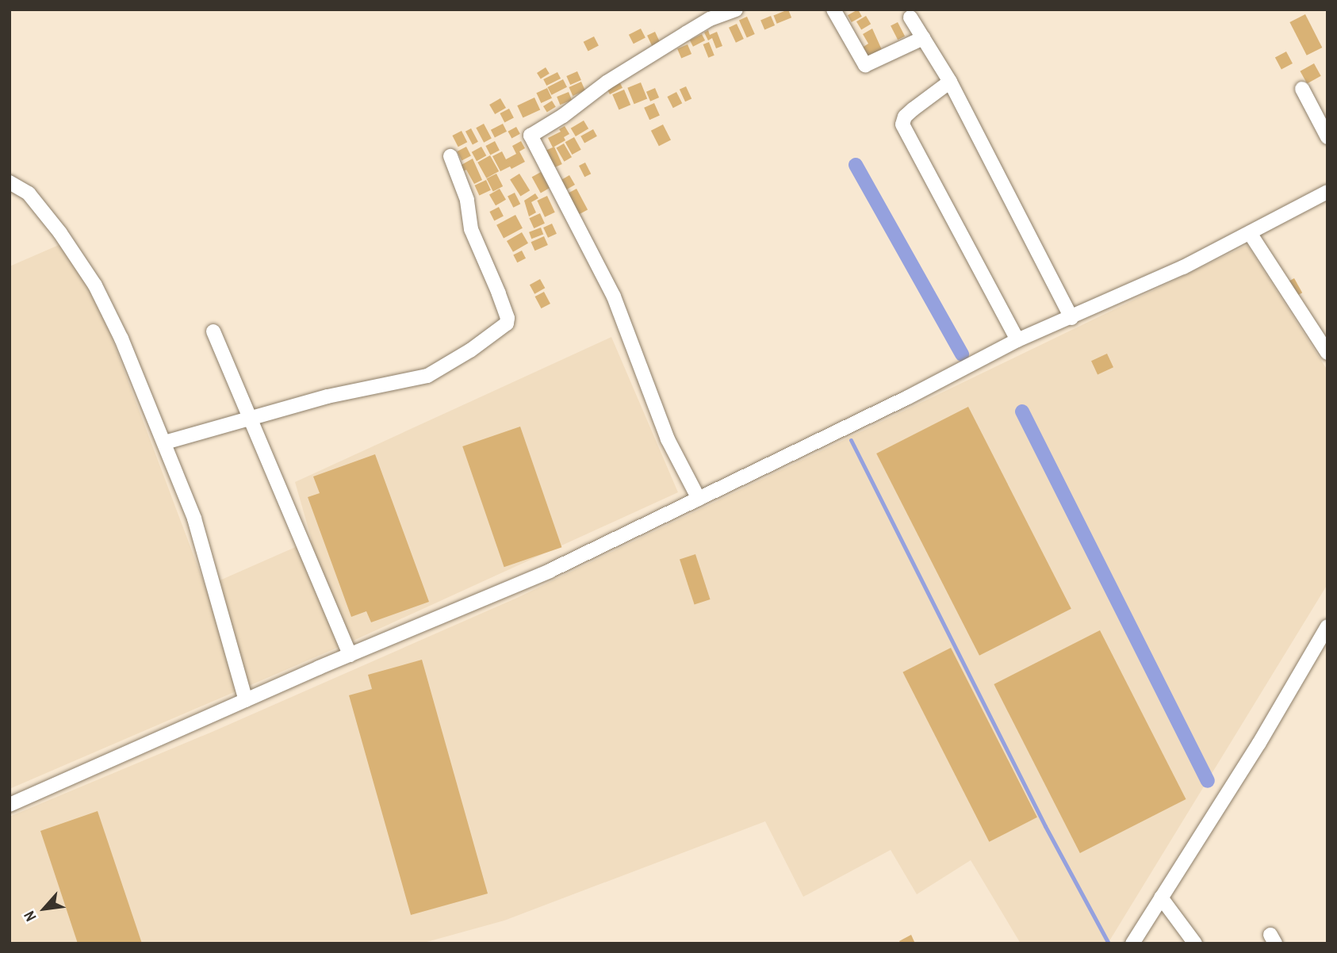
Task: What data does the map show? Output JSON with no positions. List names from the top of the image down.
{
  "north": "bottom left"
}
